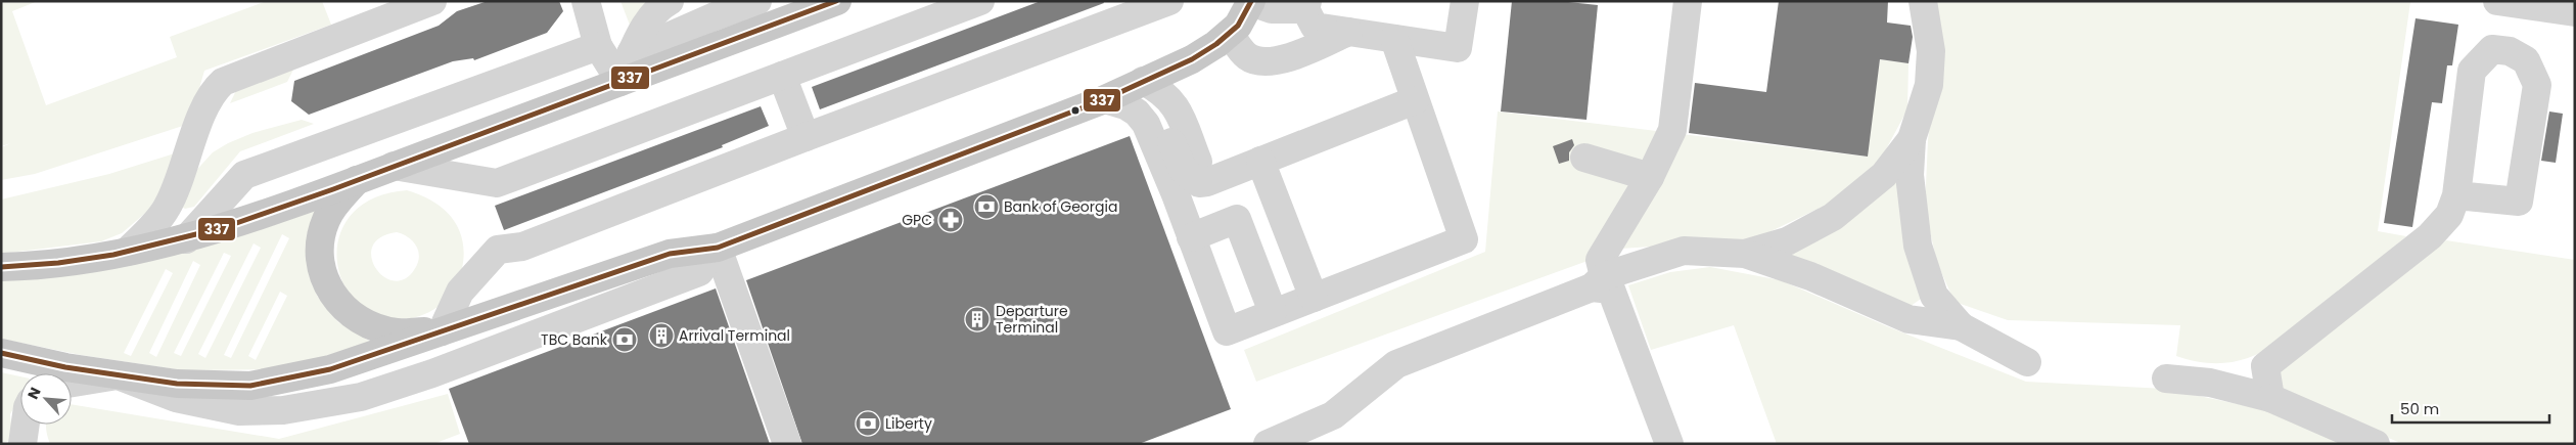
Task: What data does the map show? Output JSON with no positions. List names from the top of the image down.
{
  "places": {
    "bank": ["Bank of Georgia", "TBC Bank", "Liberty"],
    "pharmacy": ["GPC"],
    "building": ["Departure Terminal", "Arrival Terminal"]
  },
  "lines": ["transit line 337"],
  "scale_bar": "50 m",
  "north": "top left"
}
